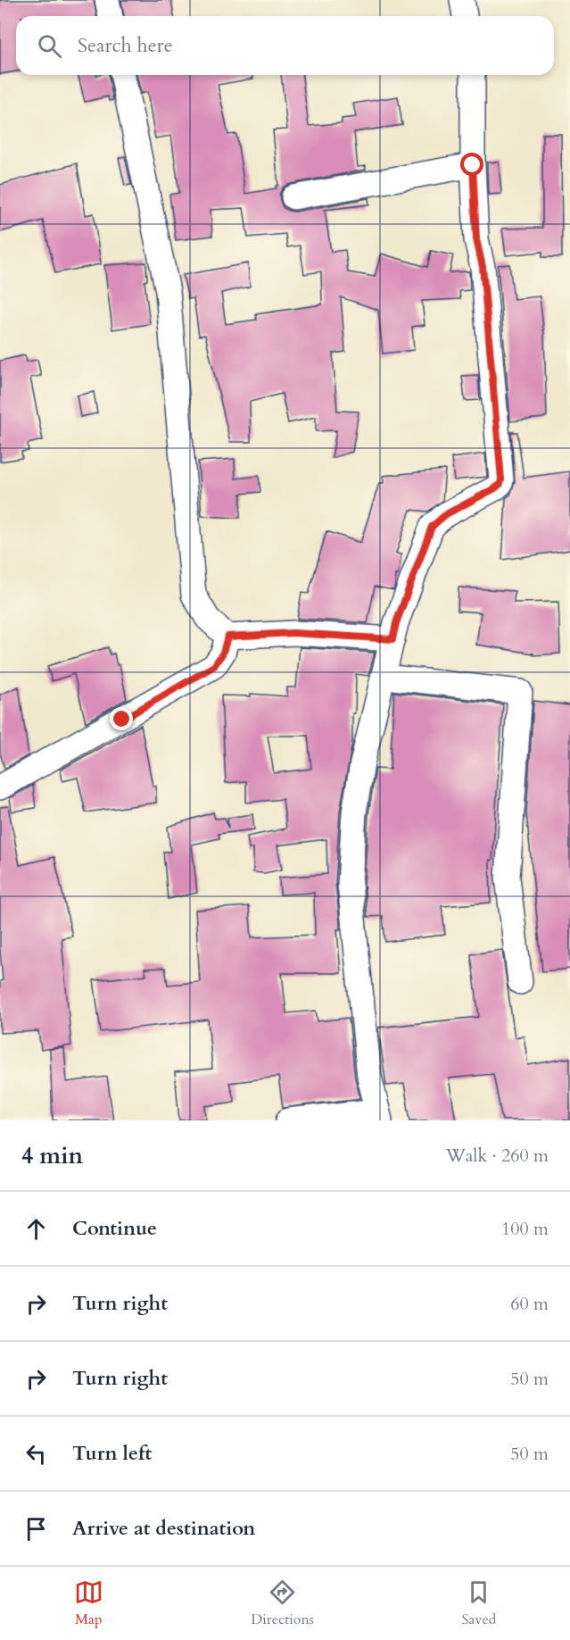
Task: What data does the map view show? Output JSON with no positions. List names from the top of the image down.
{
  "page": {
    "search": "Search here",
    "heading": ["4 min", "Walk · 260 m"],
    "list": [
      ["Continue", "100 m"],
      ["Turn right", "60 m"],
      ["Turn right", "50 m"],
      ["Turn left", "50 m"],
      "Arrive at destination"
    ],
    "nav": ["Map", "Directions", "Saved"]
  }
}
